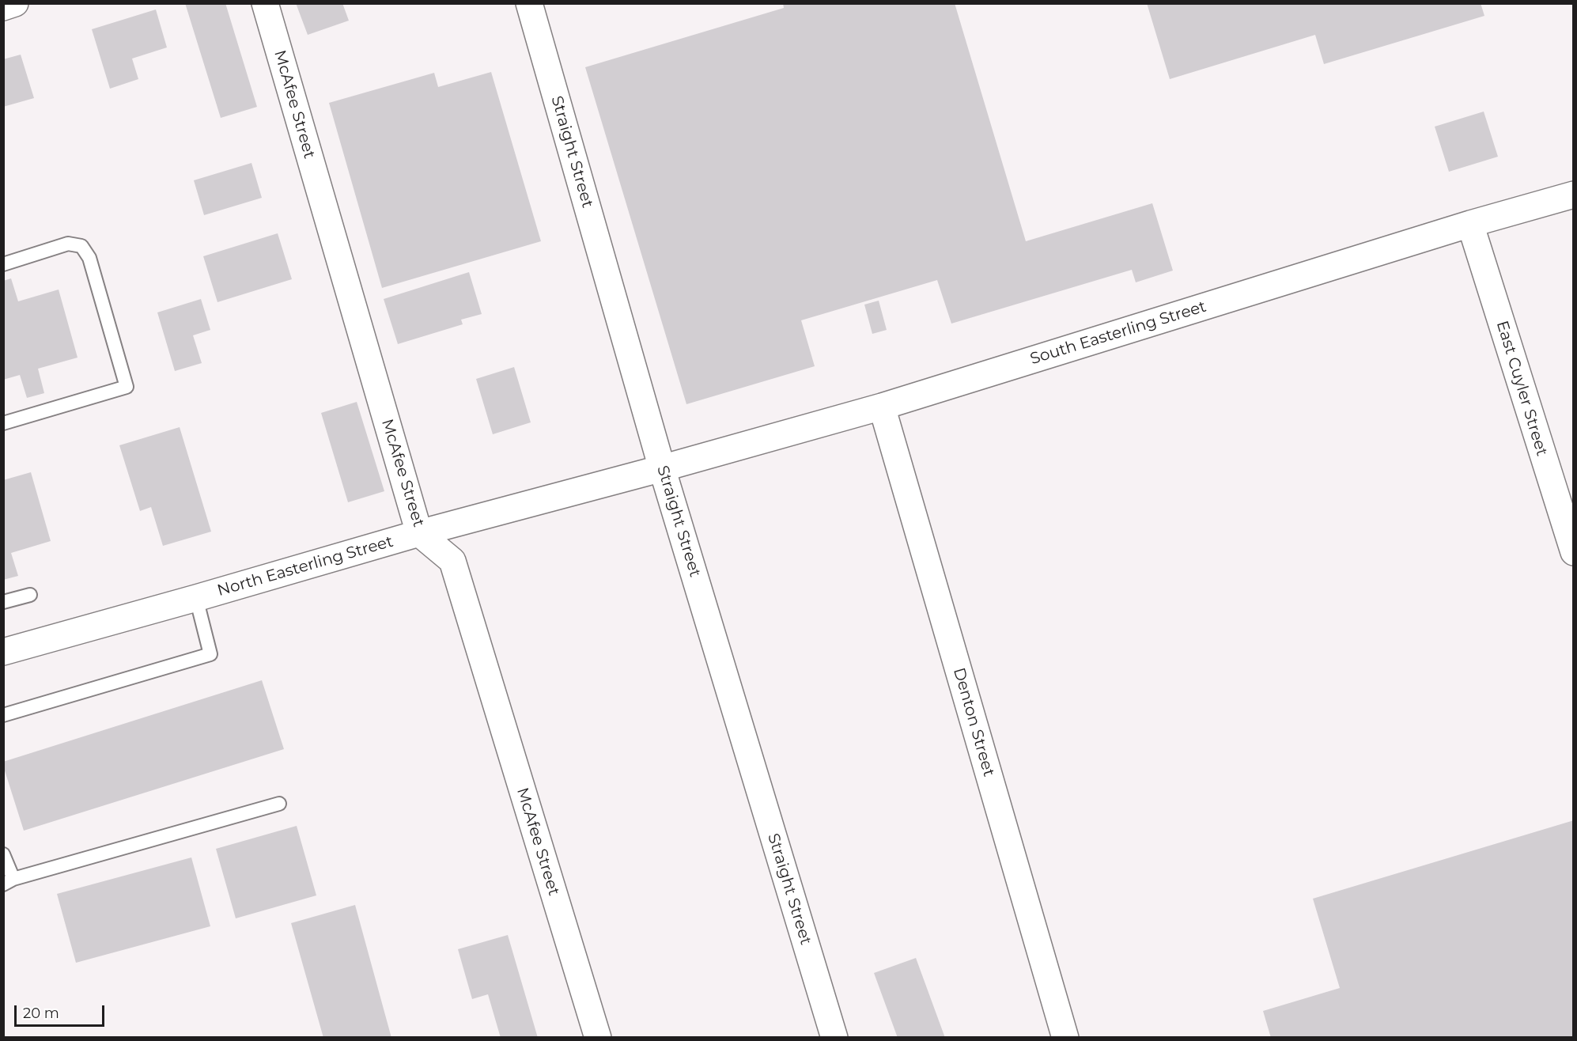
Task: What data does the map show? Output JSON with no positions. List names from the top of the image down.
{
  "streets": {
    "street": [
      "McAfee Street",
      "Straight Street",
      "South Easterling Street",
      "East Cuyler Street",
      "North Easterling Street",
      "Denton Street"
    ]
  },
  "crossings": [
    ["McAfee Street", "North Easterling Street"],
    ["Straight Street", "South Easterling Street"],
    ["Straight Street", "North Easterling Street"],
    ["South Easterling Street", "East Cuyler Street"],
    ["South Easterling Street", "North Easterling Street"],
    ["South Easterling Street", "Denton Street"]
  ],
  "scale_bar": "20 m"
}
